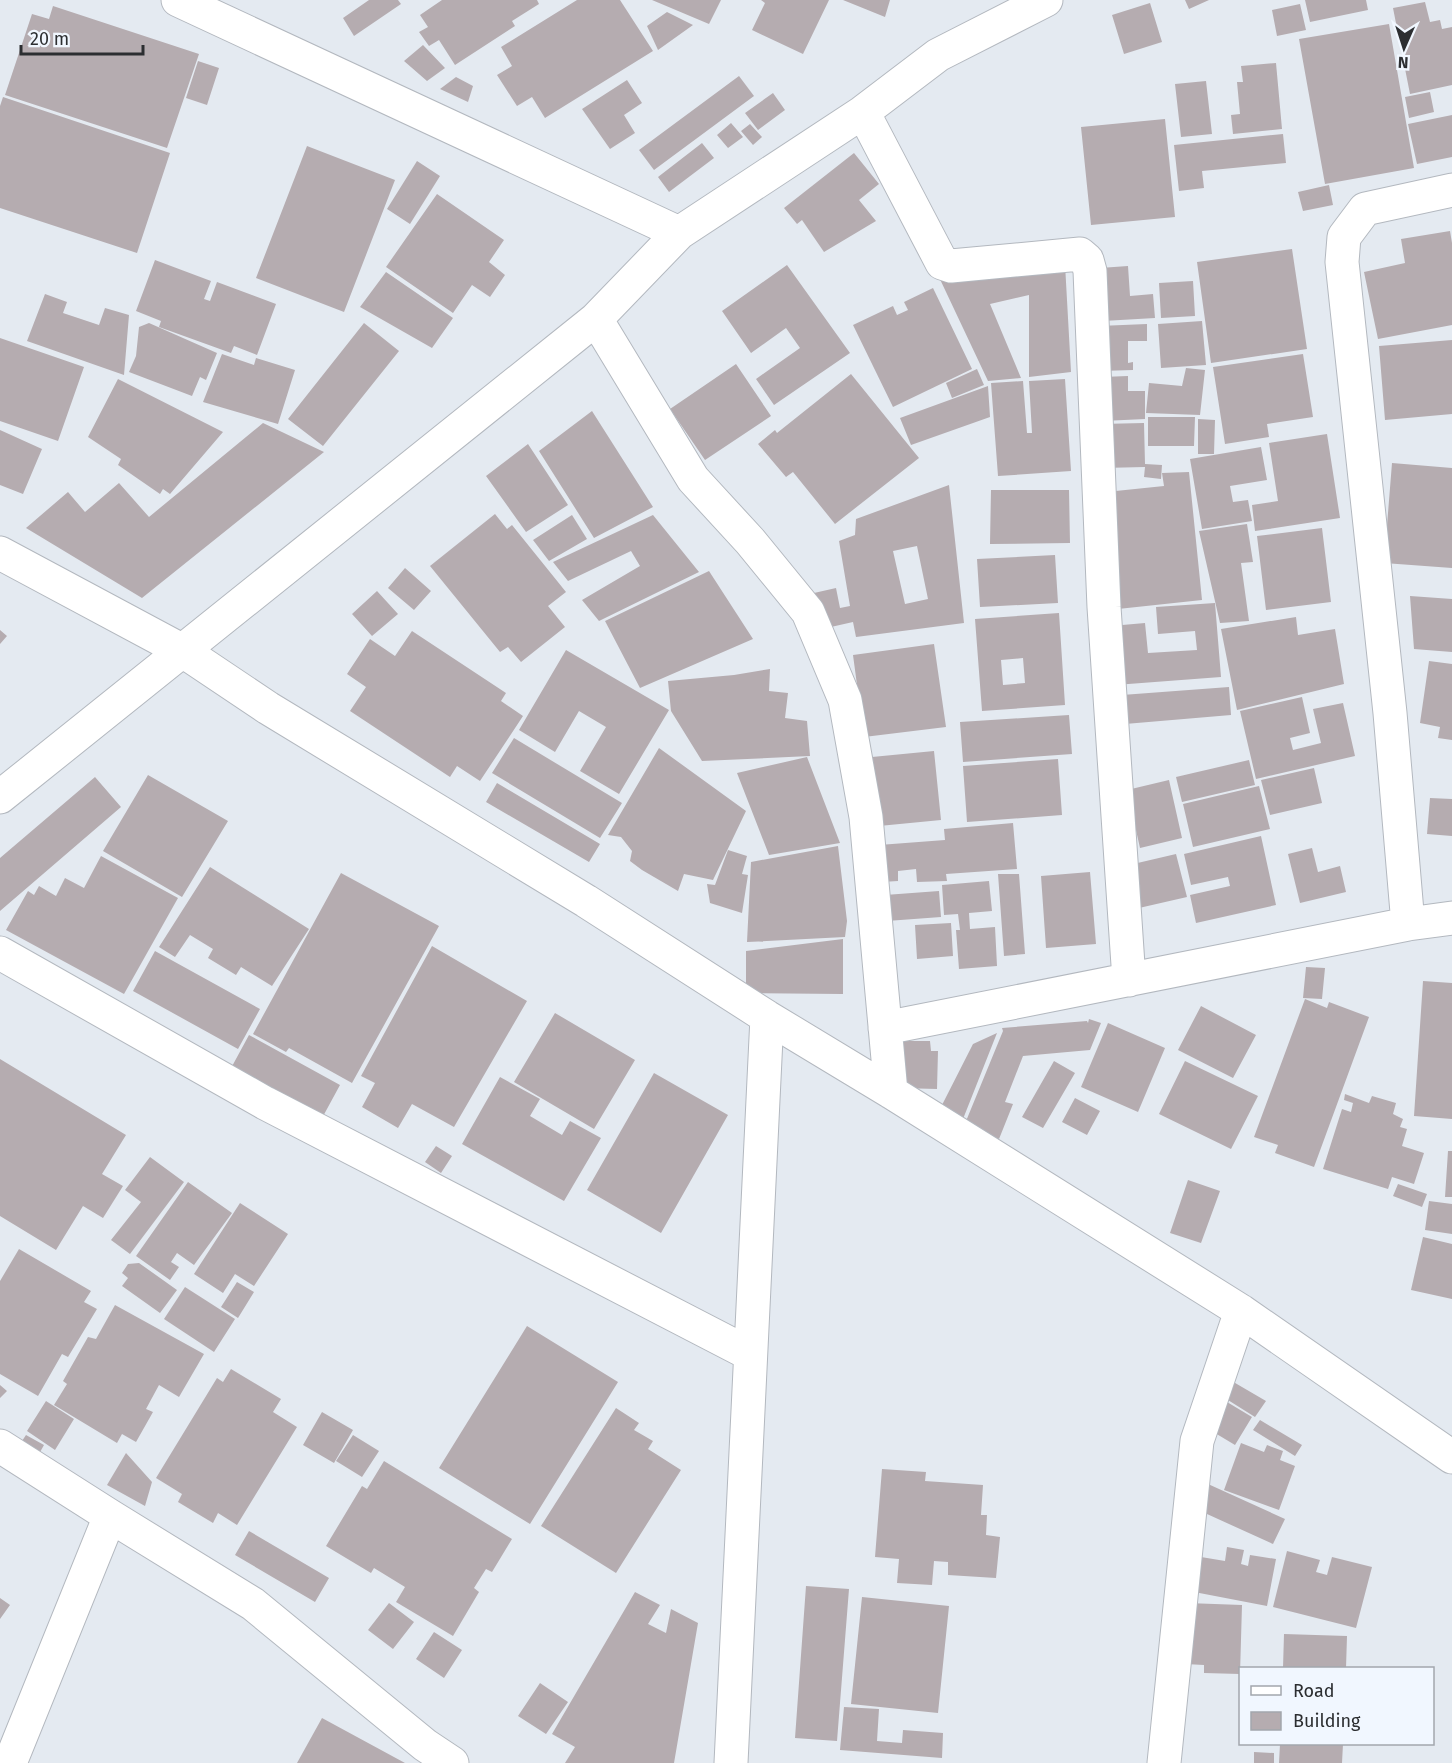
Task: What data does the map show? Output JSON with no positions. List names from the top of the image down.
{
  "legend": ["Road", "Building"],
  "scale_bar": "20 m",
  "north": "bottom"
}
